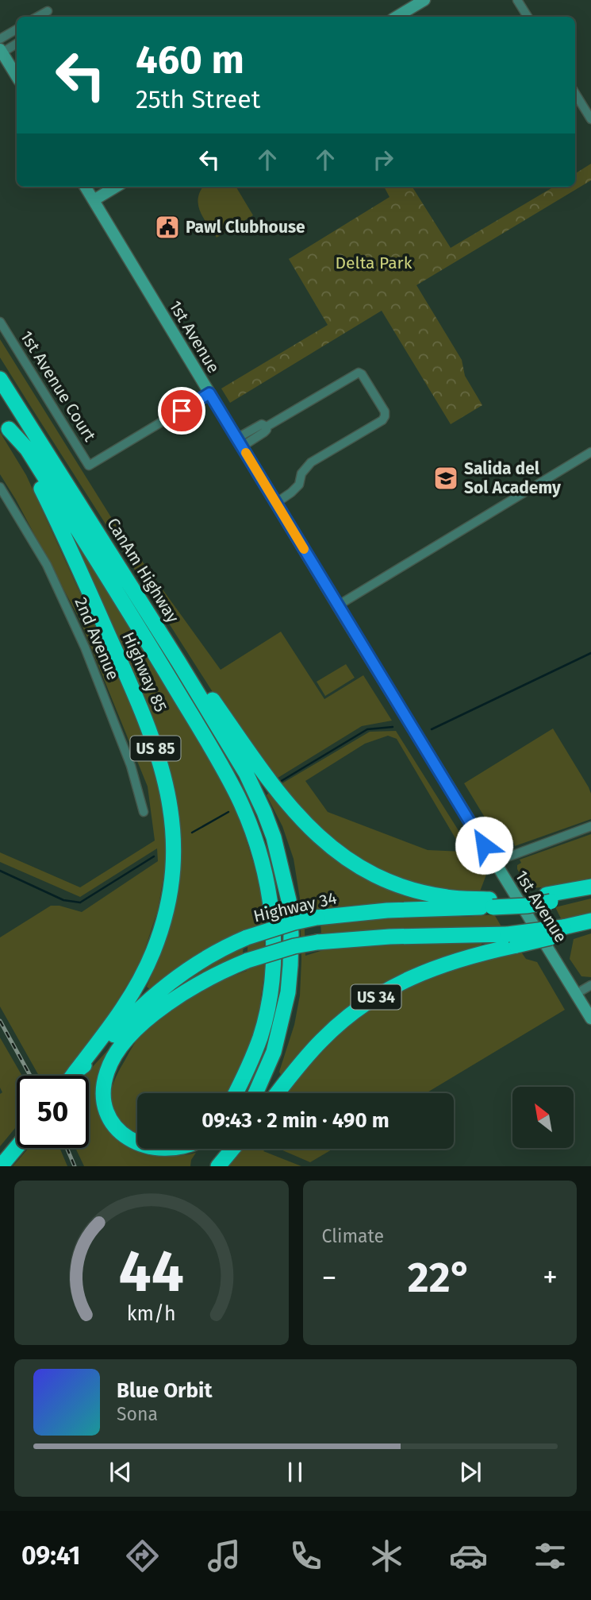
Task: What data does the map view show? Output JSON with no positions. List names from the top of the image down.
{
  "streets": {
    "highway": [
      "CanAm Highway",
      "Highway 85",
      "US 85",
      "Highway 34",
      "US 34"
    ],
    "main road": ["1st Avenue"],
    "street": ["1st Avenue Court", "2nd Avenue"]
  },
  "crossings": [
    ["1st Avenue", "1st Avenue Court"]
  ],
  "parks": ["Delta Park"],
  "places": {
    "public building": ["Pawl Clubhouse"],
    "school or university": ["Salida del Sol Academy"]
  },
  "north": "top left",
  "page": {
    "turn": ["460 m", "25th Street"],
    "limit": "50",
    "trip": "09:43 · 2 min · 490 m",
    "tile": "Climate",
    "heat": ["−", "22°", "+"],
    "song": ["Blue Orbit", "Sona"],
    "tabs": "09:41",
    "gauge": ["44", "km/h"]
  }
}
